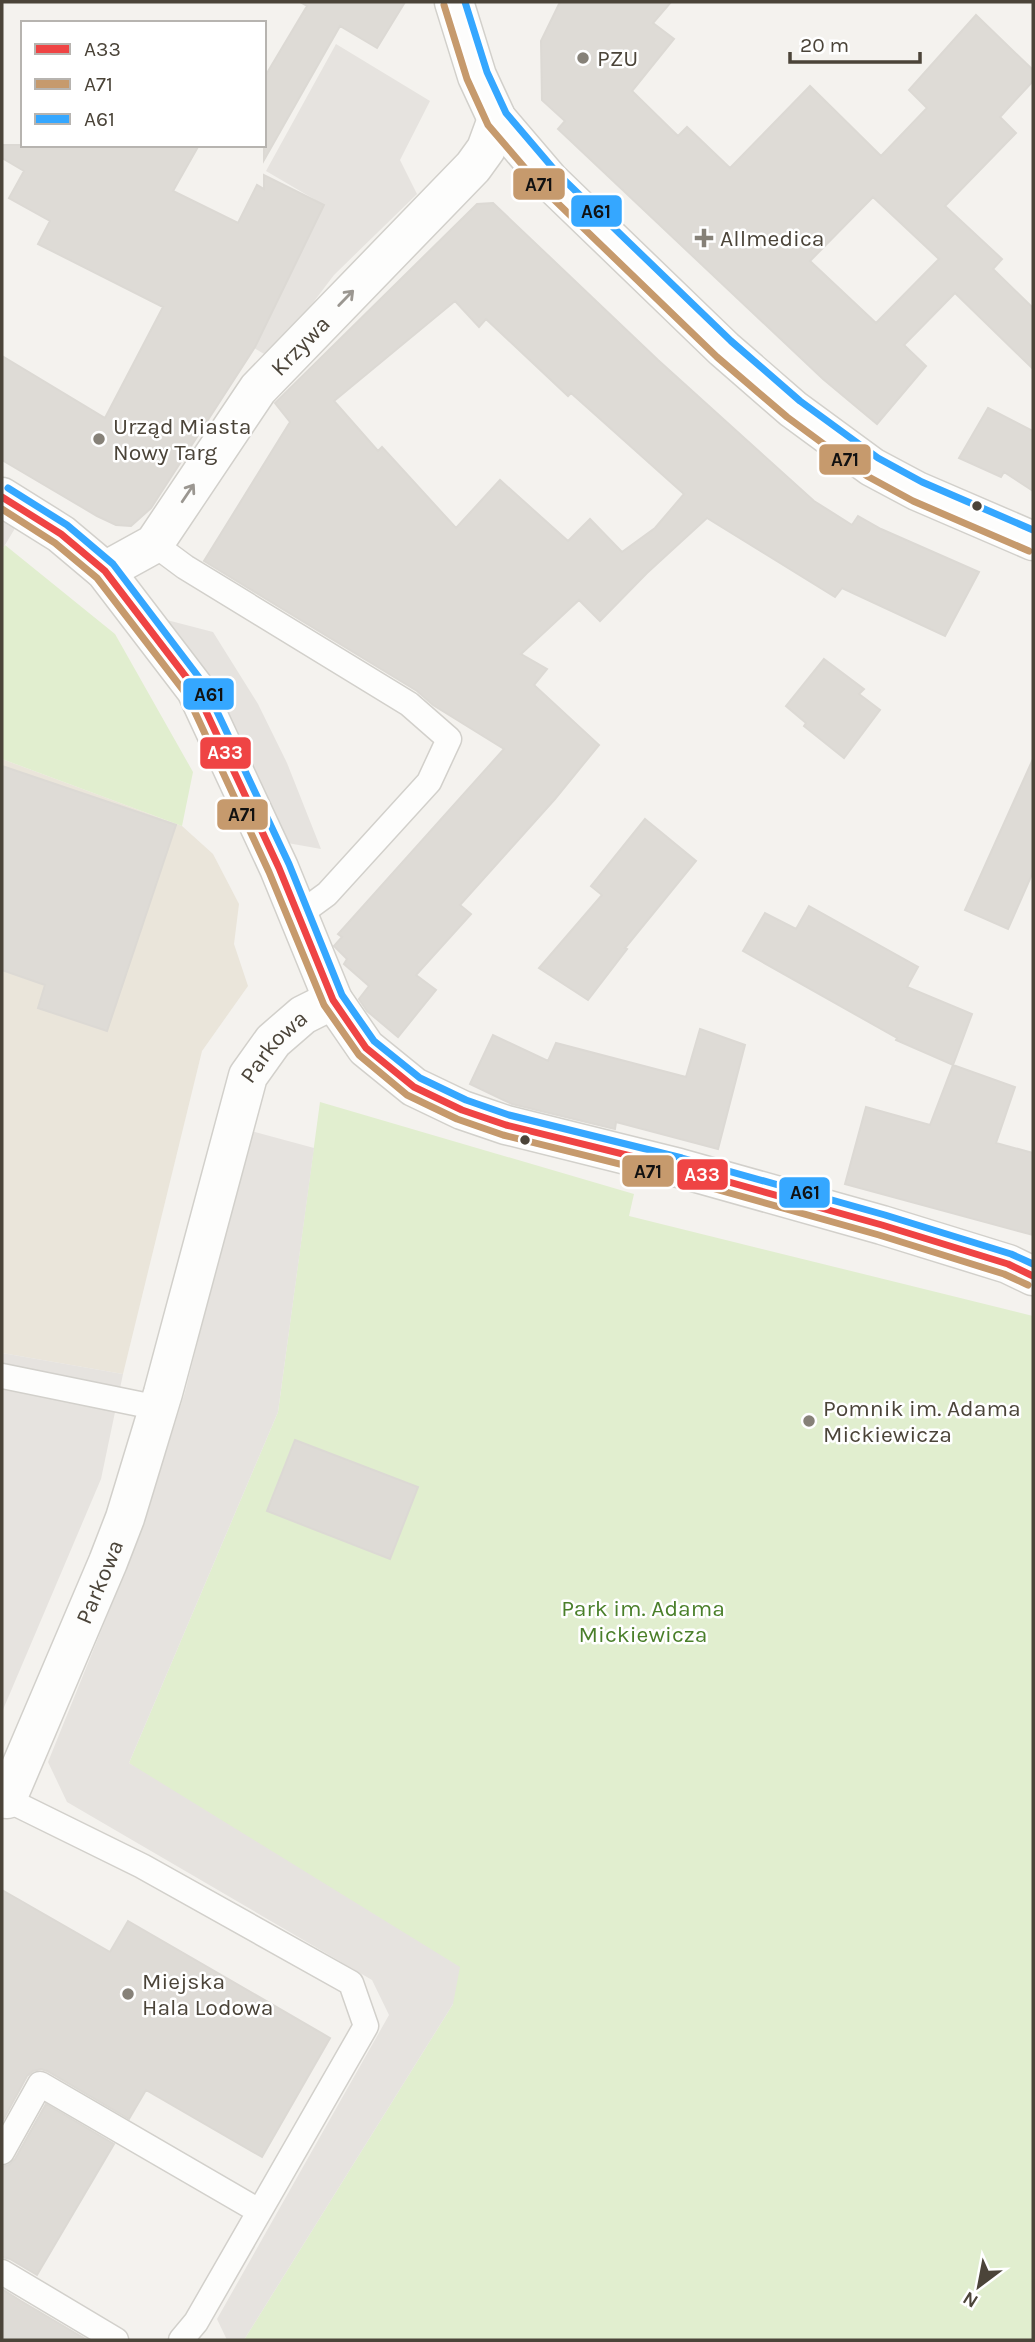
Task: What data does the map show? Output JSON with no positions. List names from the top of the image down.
{
  "streets": {
    "street": ["Krzywa", "Parkowa"]
  },
  "one_way": ["Krzywa"],
  "parks": ["Park im. Adama Mickiewicza"],
  "places": {
    "other": [
      "PZU",
      "Urząd Miasta Nowy Targ",
      "Pomnik im. Adama Mickiewicza",
      "Miejska Hala Lodowa"
    ],
    "health": ["Allmedica"]
  },
  "lines": ["transit line A61", "transit line A71", "transit line A33"],
  "legend": ["A33", "A71", "A61"],
  "scale_bar": "20 m",
  "north": "bottom left"
}
